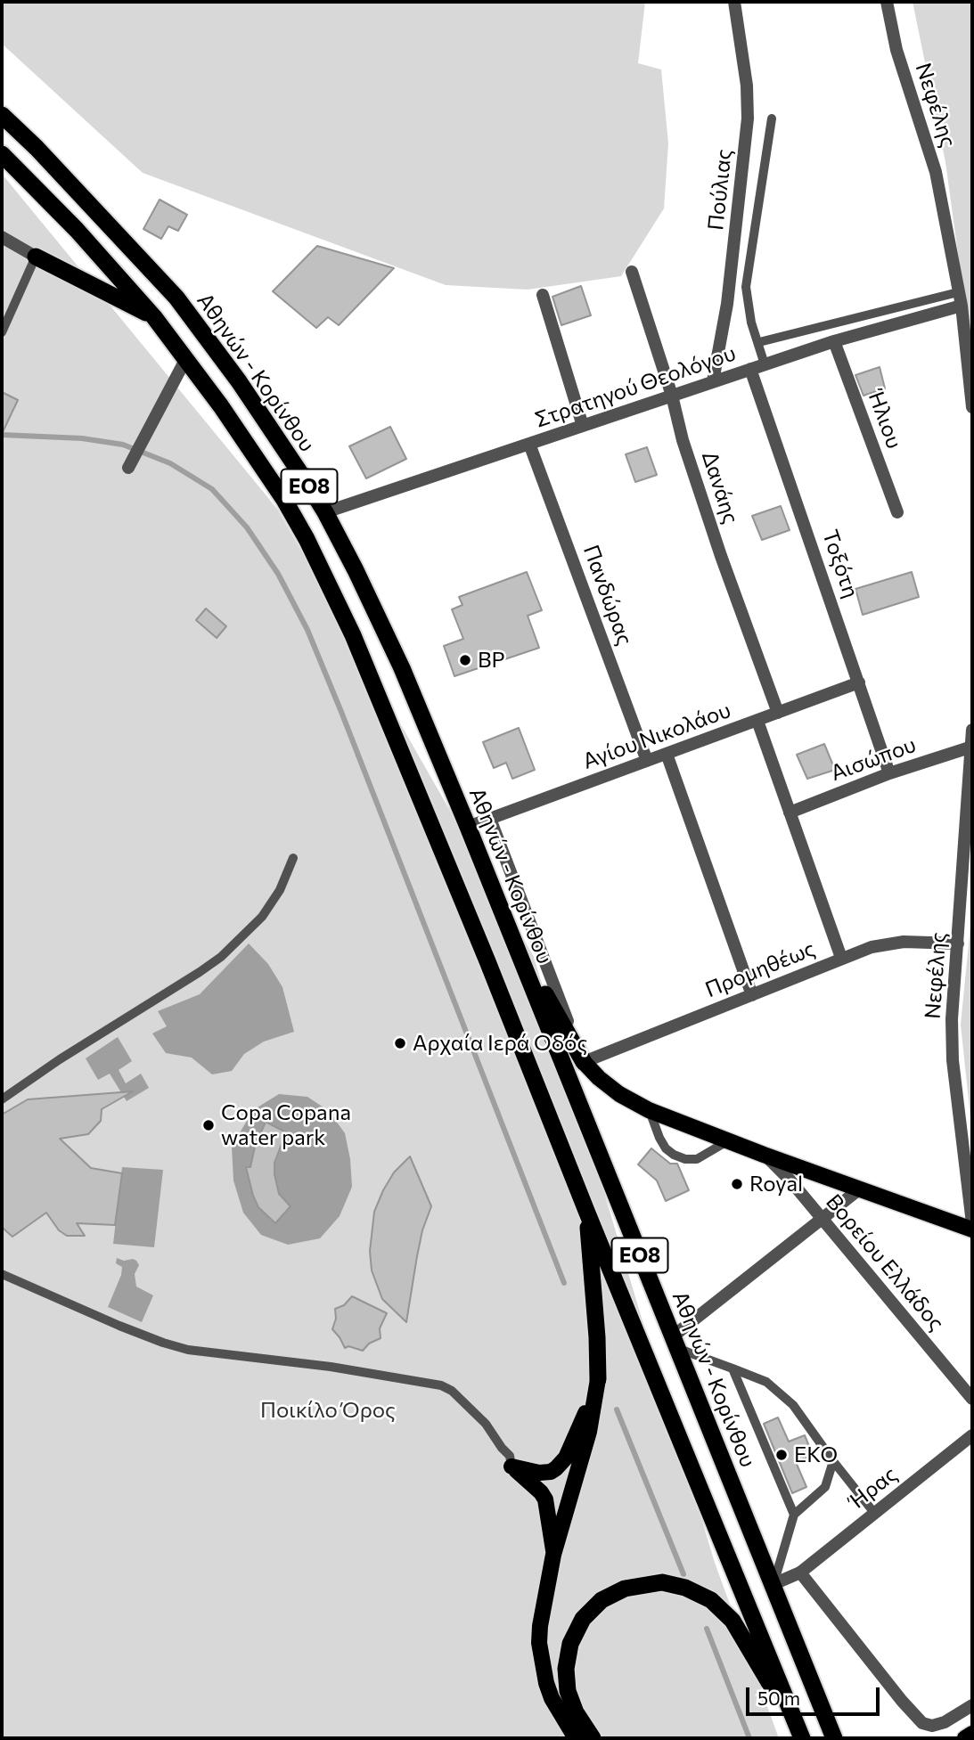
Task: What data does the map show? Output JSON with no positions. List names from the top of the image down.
{
  "streets": {
    "highway": ["Αθηνών - Κορίνθου", "ΕΟ8"],
    "street": [
      "Νεφέλης",
      "Πούλιας",
      "Στρατηγού Θεολόγου",
      "Ήλιου",
      "Δανάης",
      "Τοξότη",
      "Πανδώρας",
      "Αγίου Νικολάου",
      "Αισώπου",
      "Προμηθέως",
      "Βορείου Ελλάδος",
      "Ήρας"
    ]
  },
  "crossings": [
    ["Νεφέλης", "Στρατηγού Θεολόγου"],
    ["Νεφέλης", "Αισώπου"],
    ["Νεφέλης", "Προμηθέως"],
    ["Πούλιας", "Στρατηγού Θεολόγου"],
    ["Αθηνών - Κορίνθου", "Στρατηγού Θεολόγου"],
    ["Αθηνών - Κορίνθου", "Αγίου Νικολάου"],
    ["Αθηνών - Κορίνθου", "Ήρας"],
    ["Στρατηγού Θεολόγου", "Ήλιου"],
    ["Στρατηγού Θεολόγου", "Δανάης"],
    ["Στρατηγού Θεολόγου", "Τοξότη"],
    ["Στρατηγού Θεολόγου", "Πανδώρας"],
    ["Δανάης", "Αγίου Νικολάου"],
    ["Τοξότη", "Αγίου Νικολάου"],
    ["Τοξότη", "Αισώπου"],
    ["Πανδώρας", "Αγίου Νικολάου"]
  ],
  "parks": ["Ποικίλο Όρος"],
  "places": [
    "BP",
    "Αρχαία Ιερά Οδός",
    "Copa Copana water park",
    "Royal",
    "EKO"
  ],
  "scale_bar": "50 m"
}
